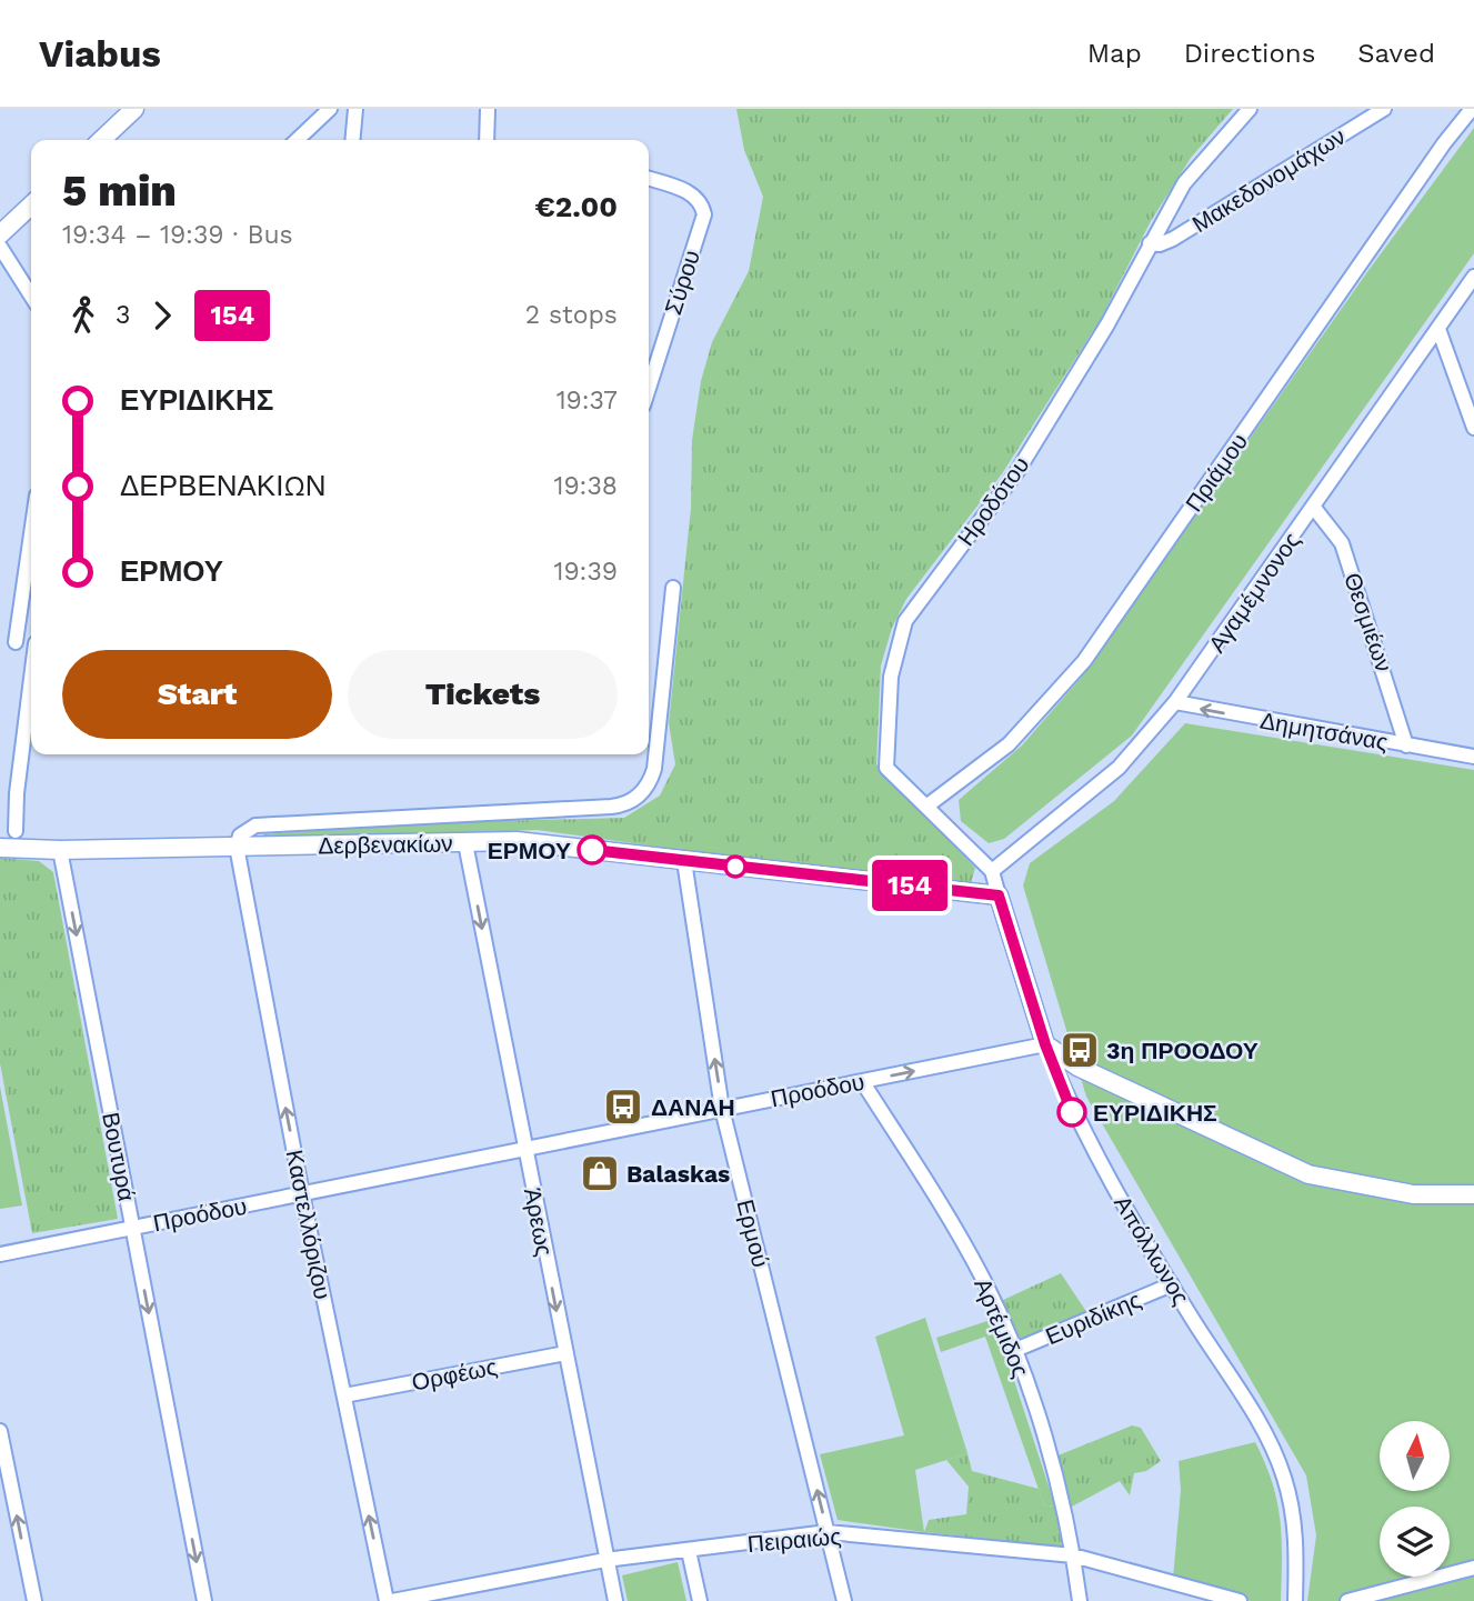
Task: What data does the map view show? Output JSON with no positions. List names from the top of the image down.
{
  "streets": {
    "street": [
      "Μακεδονομάχων",
      "Σύρου",
      "Πριάμου",
      "Ηροδότου",
      "Αγαμέμνονος",
      "Θεσμιέων",
      "Δημητσάνας",
      "Δερβενακίων",
      "Προόδου",
      "Βουτυρά",
      "Άρεως",
      "Καστελλόριζου",
      "Ερμού",
      "Απόλλωνος",
      "Ευριδίκης",
      "Αρτέμιδος",
      "Ορφέως",
      "Πειραιώς"
    ]
  },
  "crossings": [
    ["Μακεδονομάχων", "Ηροδότου"],
    ["Πριάμου", "Ηροδότου"],
    ["Ηροδότου", "Αγαμέμνονος"],
    ["Ηροδότου", "Δερβενακίων"],
    ["Ηροδότου", "Απόλλωνος"],
    ["Αγαμέμνονος", "Θεσμιέων"],
    ["Αγαμέμνονος", "Δημητσάνας"],
    ["Θεσμιέων", "Δημητσάνας"],
    ["Δερβενακίων", "Βουτυρά"],
    ["Δερβενακίων", "Άρεως"],
    ["Δερβενακίων", "Καστελλόριζου"],
    ["Δερβενακίων", "Ερμού"],
    ["Δερβενακίων", "Απόλλωνος"],
    ["Προόδου", "Βουτυρά"],
    ["Προόδου", "Άρεως"],
    ["Προόδου", "Καστελλόριζου"],
    ["Προόδου", "Ερμού"],
    ["Προόδου", "Απόλλωνος"],
    ["Προόδου", "Αρτέμιδος"],
    ["Άρεως", "Ορφέως"],
    ["Άρεως", "Πειραιώς"],
    ["Καστελλόριζου", "Ορφέως"],
    ["Ερμού", "Πειραιώς"],
    ["Απόλλωνος", "Ευριδίκης"],
    ["Ευριδίκης", "Αρτέμιδος"],
    ["Αρτέμιδος", "Πειραιώς"]
  ],
  "one_way": [
    "Δημητσάνας",
    "Βουτυρά",
    "Άρεως",
    "Καστελλόριζου",
    "Ερμού"
  ],
  "places": {
    "other": ["ΕΡΜΟΥ", "ΕΥΡΙΔΙΚΗΣ"],
    "bus stop": ["3η ΠΡΟΟΔΟΥ", "ΔΑΝΑΗ"],
    "shop": ["Balaskas"]
  },
  "lines": ["bus line 154"],
  "north": "top",
  "page": {
    "header": "Viabus",
    "nav": ["Map", "Directions", "Saved"],
    "on_map": "154",
    "heading": ["5 min", "19:34 – 19:39 · Bus", "€2.00"],
    "legs": ["3", "154", "2 stops"],
    "list": [
      {
        "name": "ΕΥΡΙΔΙΚΗΣ",
        "value": "19:37"
      },
      {
        "name": "ΔΕΡΒΕΝΑΚΙΩΝ",
        "value": "19:38"
      },
      {
        "name": "ΕΡΜΟΥ",
        "value": "19:39"
      }
    ],
    "buttons": ["Start", "Tickets"]
  }
}
